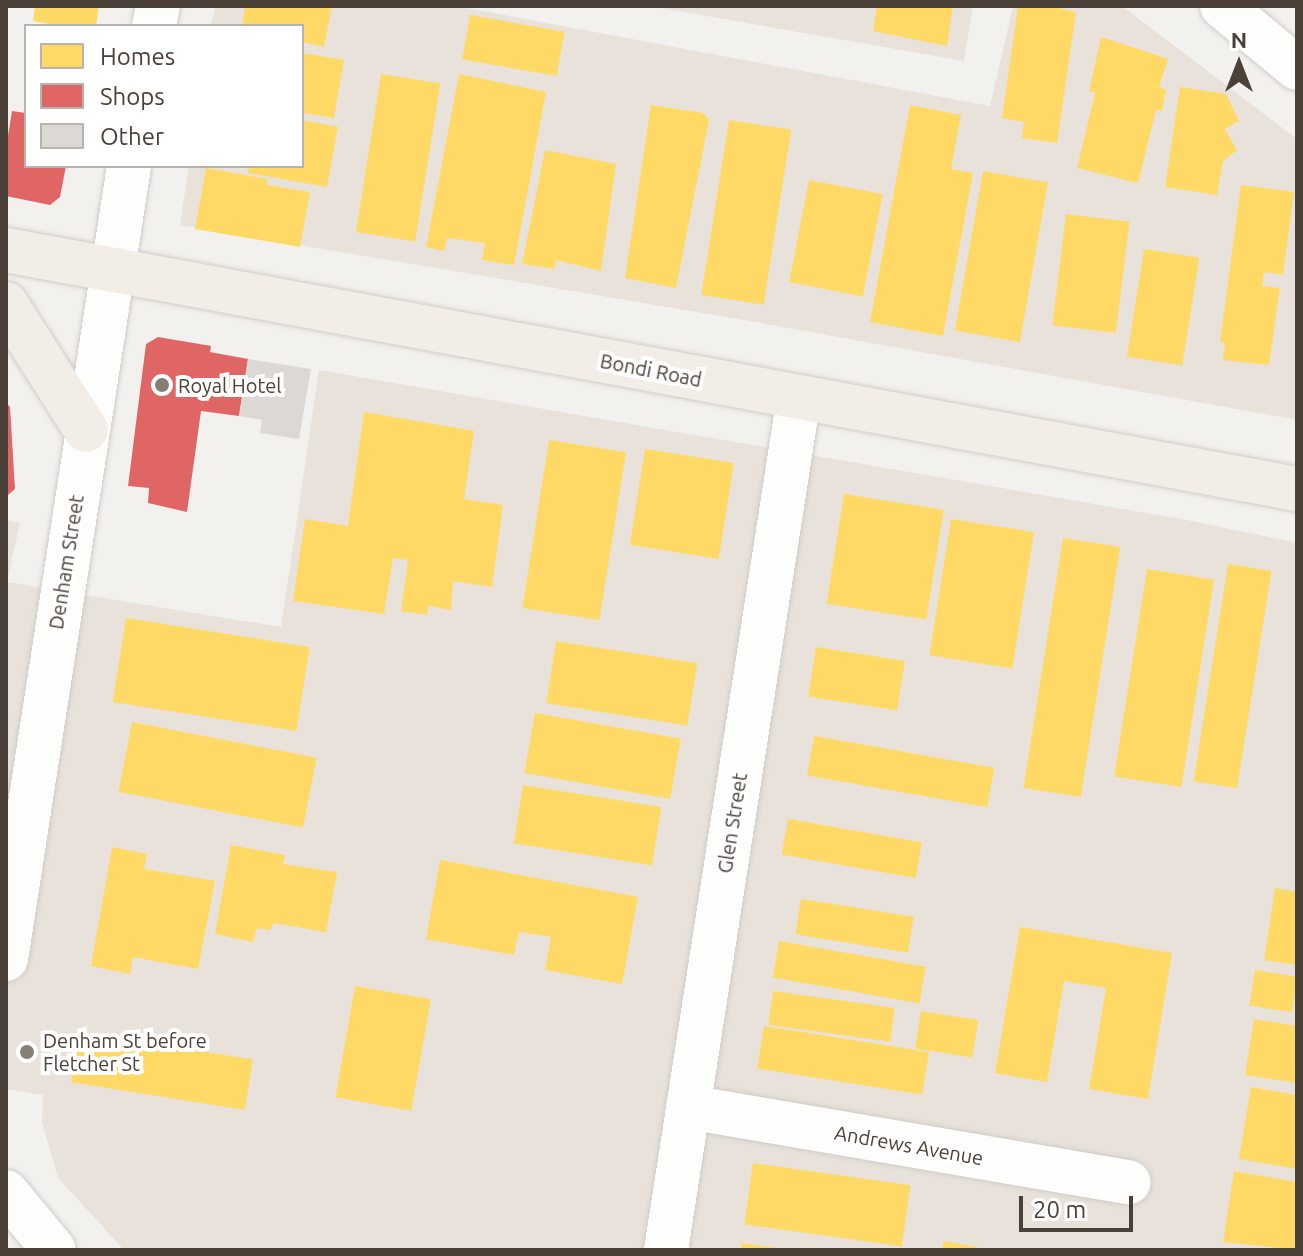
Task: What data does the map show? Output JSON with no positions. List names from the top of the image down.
{
  "streets": {
    "main road": ["Bondi Road"],
    "street": ["Denham Street", "Glen Street", "Andrews Avenue"]
  },
  "crossings": [
    ["Bondi Road", "Denham Street"],
    ["Bondi Road", "Glen Street"],
    ["Glen Street", "Andrews Avenue"]
  ],
  "places": ["Royal Hotel", "Denham St before Fletcher St"],
  "legend": ["Homes", "Shops", "Other"],
  "scale_bar": "20 m",
  "north": "top"
}
